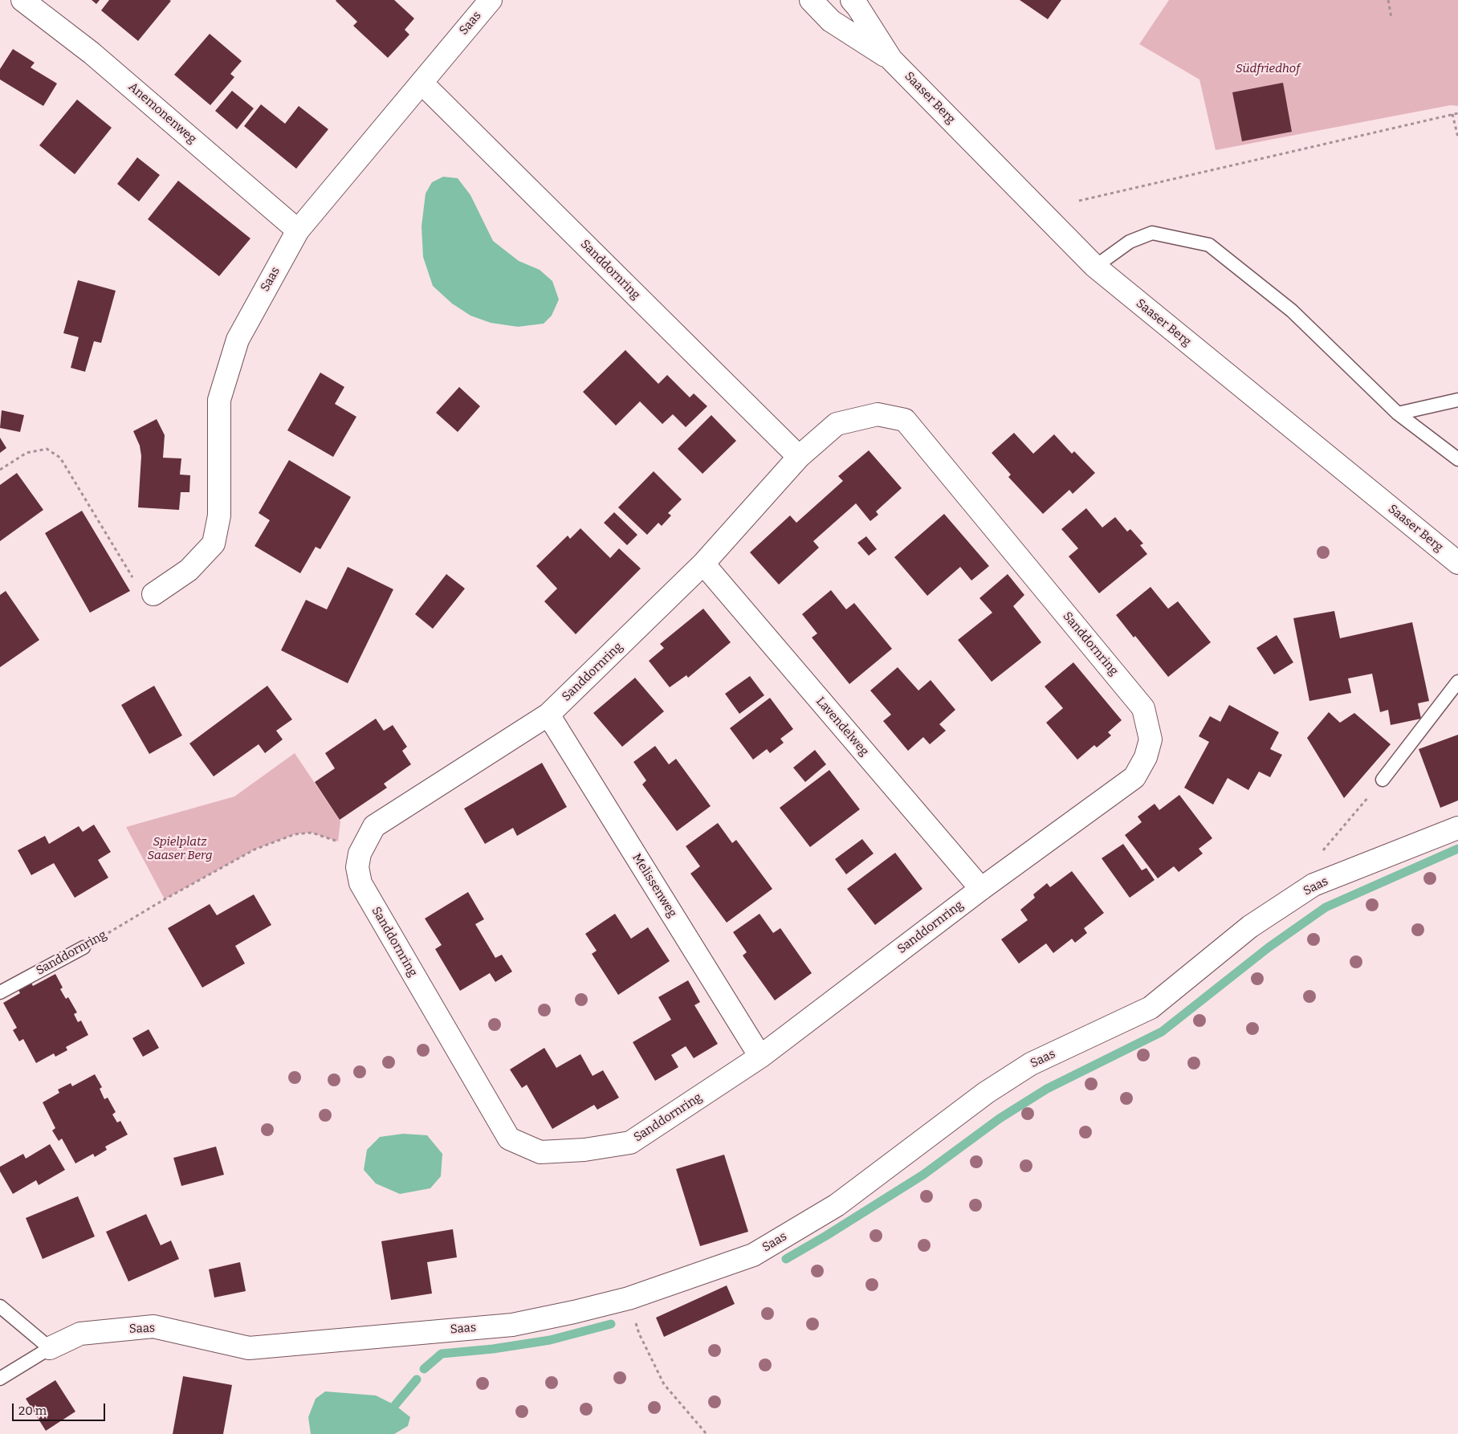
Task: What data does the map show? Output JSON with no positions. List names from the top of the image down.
{
  "streets": {
    "street": [
      "Saas",
      "Saaser Berg",
      "Anemonenweg",
      "Sanddornring",
      "Lavendelweg",
      "Melissenweg"
    ]
  },
  "crossings": [
    ["Saas", "Anemonenweg"],
    ["Saas", "Sanddornring"],
    ["Sanddornring", "Lavendelweg"],
    ["Sanddornring", "Melissenweg"]
  ],
  "parks": ["Südfriedhof", "Spielplatz Saaser Berg"],
  "scale_bar": "20 m"
}
